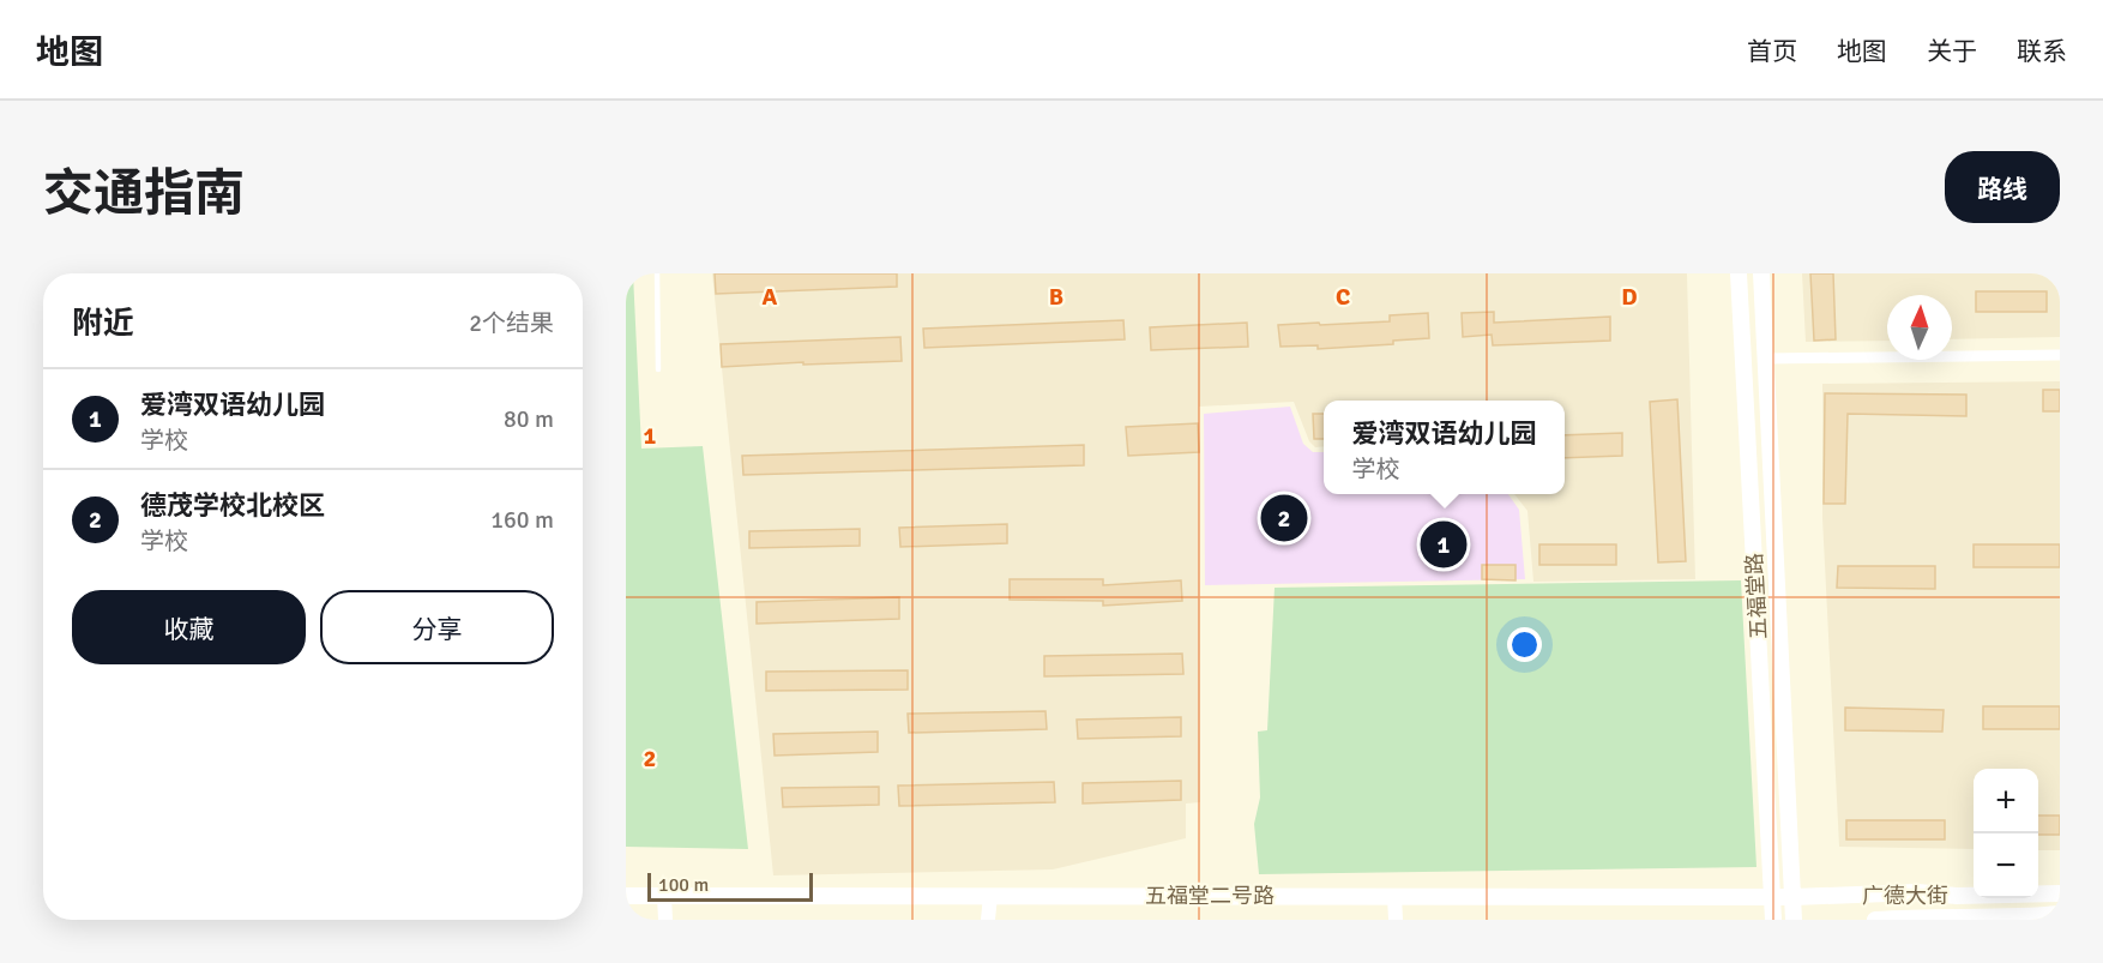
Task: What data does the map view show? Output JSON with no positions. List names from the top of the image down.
{
  "streets": {
    "main road": ["五福堂路", "五福堂二号路", "广德大街"]
  },
  "crossings": [
    ["五福堂路", "五福堂二号路"],
    ["五福堂路", "广德大街"],
    ["五福堂二号路", "广德大街"]
  ],
  "scale_bar": "100 m",
  "north": "top",
  "page": {
    "header": "地图",
    "nav": [
      "首页",
      "地图",
      "关于",
      "联系"
    ],
    "title": "交通指南",
    "buttons": [
      "路线",
      ["收藏", "分享"]
    ],
    "heading": ["附近", "2个结果"],
    "list": [
      {
        "mark": "1",
        "name": "爱湾双语幼儿园",
        "note": "学校",
        "value": "80 m"
      },
      {
        "mark": "2",
        "name": "德茂学校北校区",
        "note": "学校",
        "value": "160 m"
      }
    ],
    "popup": ["爱湾双语幼儿园", "学校"],
    "pins": ["2", "1"],
    "map_buttons": ["+", "−"],
    "scale": "100 m"
  },
  "grid": {
    "columns": [
      "A",
      "B",
      "C",
      "D"
    ],
    "rows": ["1", "2"]
  }
}
